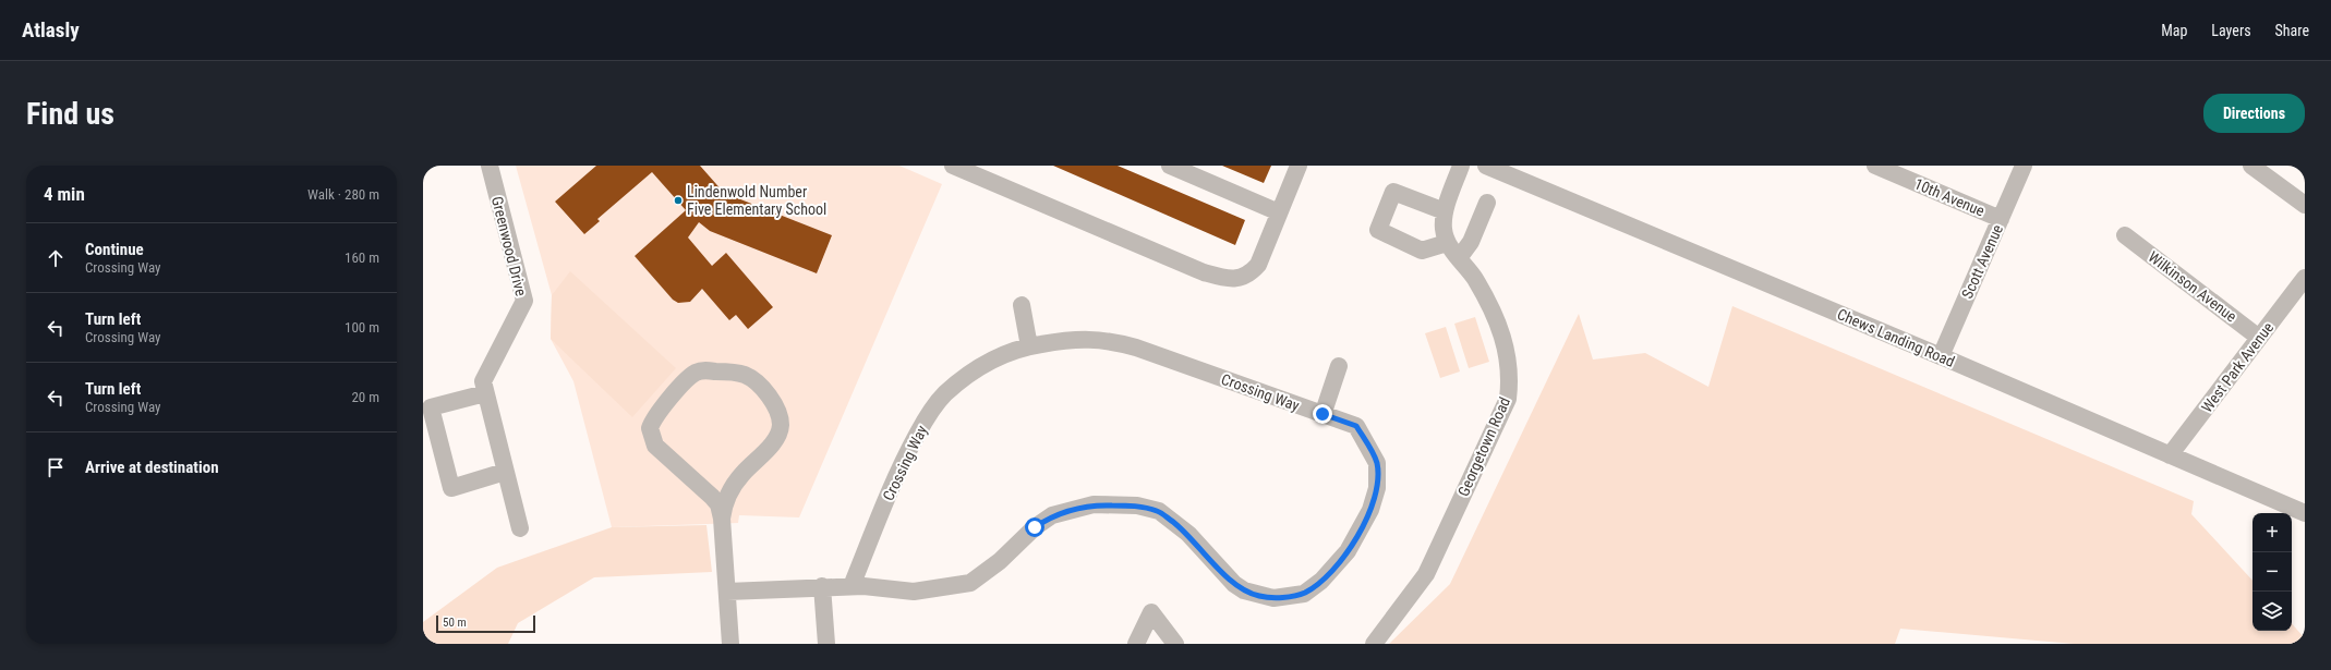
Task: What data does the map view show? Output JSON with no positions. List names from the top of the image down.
{
  "streets": {
    "street": [
      "10th Avenue",
      "Greenwood Drive",
      "Scott Avenue",
      "Wilkinson Avenue",
      "Chews Landing Road",
      "West Park Avenue",
      "Crossing Way",
      "Georgetown Road"
    ]
  },
  "crossings": [
    ["10th Avenue", "Scott Avenue"],
    ["Scott Avenue", "Chews Landing Road"],
    ["Wilkinson Avenue", "West Park Avenue"],
    ["Chews Landing Road", "West Park Avenue"]
  ],
  "places": ["Lindenwold Number Five Elementary School"],
  "scale_bar": "50 m",
  "page": {
    "header": "Atlasly",
    "nav": ["Map", "Layers", "Share"],
    "buttons": "Directions",
    "title": "Find us",
    "heading": ["4 min", "Walk · 280 m"],
    "list": [
      ["Continue", "Crossing Way", "160 m"],
      ["Turn left", "Crossing Way", "100 m"],
      ["Turn left", "Crossing Way", "20 m"],
      "Arrive at destination"
    ],
    "map_buttons": ["+", "−"],
    "scale": "50 m"
  }
}
